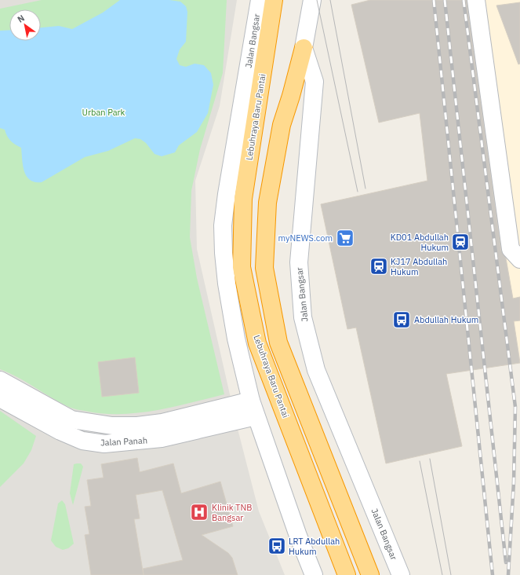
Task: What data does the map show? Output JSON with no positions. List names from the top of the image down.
{
  "streets": {
    "highway": ["Lebuhraya Baru Pantai"],
    "main road": ["Jalan Bangsar", "Jalan Panah"]
  },
  "crossings": [
    ["Jalan Bangsar", "Lebuhraya Baru Pantai"],
    ["Jalan Bangsar", "Jalan Panah"]
  ],
  "parks": ["Urban Park"],
  "places": {
    "supermarket": ["myNEWS.com"],
    "station": ["KD01 Abdullah Hukum", "KJ17 Abdullah Hukum"],
    "bus stop": ["Abdullah Hukum", "LRT Abdullah Hukum"],
    "hospital": ["Klinik TNB Bangsar"]
  },
  "north": "top left"
}
